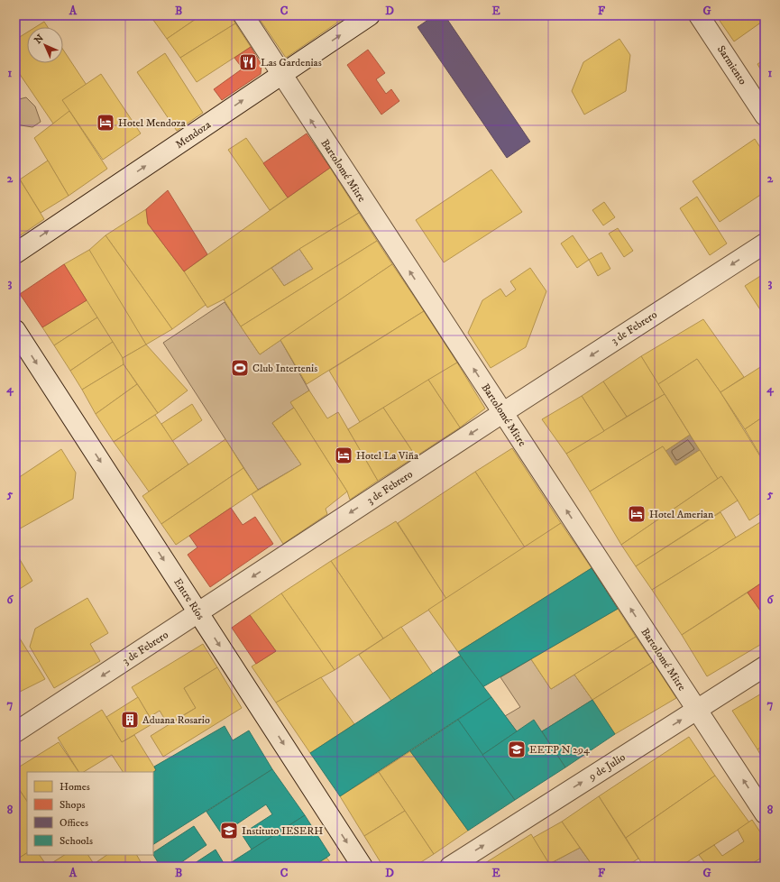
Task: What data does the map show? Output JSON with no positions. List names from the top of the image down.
{
  "streets": {
    "street": [
      "Sarmiento",
      "Mendoza",
      "Bartolomé Mitre",
      "3 de Febrero",
      "Entre Ríos",
      "9 de Julio"
    ]
  },
  "crossings": [
    ["Mendoza", "Bartolomé Mitre"],
    ["Bartolomé Mitre", "3 de Febrero"],
    ["Bartolomé Mitre", "9 de Julio"],
    ["3 de Febrero", "Entre Ríos"]
  ],
  "one_way": [
    "Mendoza",
    "Bartolomé Mitre",
    "3 de Febrero",
    "Entre Ríos",
    "9 de Julio"
  ],
  "places": {
    "restaurant": ["Las Gardenias"],
    "hotel": ["Hotel Mendoza", "Hotel La Viña", "Hotel Amerian"],
    "sports": ["Club Intertenis"],
    "building": ["Aduana Rosario"],
    "school or university": ["EETP N 294", "Instituto IESERH"]
  },
  "legend": [
    "Homes",
    "Shops",
    "Offices",
    "Schools"
  ],
  "north": "top left",
  "grid": {
    "columns": [
      "A",
      "B",
      "C",
      "D",
      "E",
      "F",
      "G"
    ],
    "rows": [
      "1",
      "2",
      "3",
      "4",
      "5",
      "6",
      "7",
      "8"
    ]
  }
}
